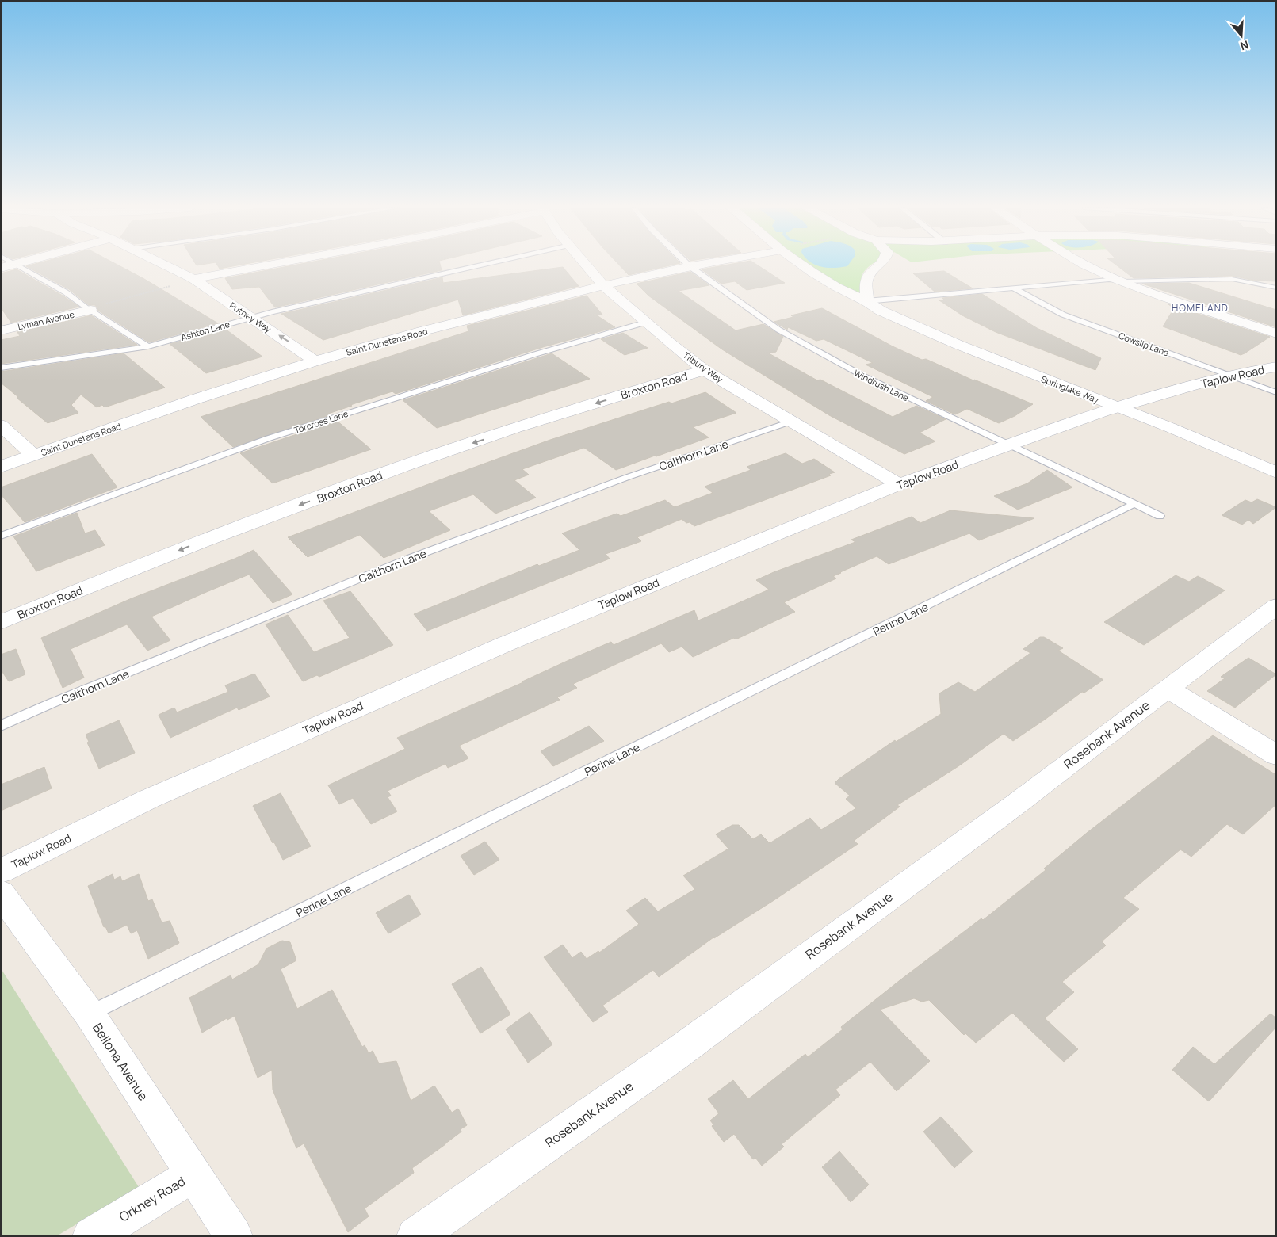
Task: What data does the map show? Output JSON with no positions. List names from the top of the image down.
{
  "streets": {
    "street": [
      "Putney Way",
      "Lyman Avenue",
      "Saint Dunstans Road",
      "Tilbury Way",
      "Taplow Road",
      "Broxton Road",
      "Springlake Way",
      "Rosebank Avenue",
      "Bellona Avenue",
      "Orkney Road"
    ],
    "lane": [
      "Ashton Lane",
      "Cowslip Lane",
      "Windrush Lane",
      "Torcross Lane",
      "Calthorn Lane",
      "Perine Lane"
    ]
  },
  "crossings": [
    ["Putney Way", "Ashton Lane"],
    ["Putney Way", "Saint Dunstans Road"],
    ["Saint Dunstans Road", "Tilbury Way"],
    ["Saint Dunstans Road", "Windrush Lane"],
    ["Cowslip Lane", "Taplow Road"],
    ["Tilbury Way", "Taplow Road"],
    ["Tilbury Way", "Broxton Road"],
    ["Tilbury Way", "Torcross Lane"],
    ["Tilbury Way", "Calthorn Lane"],
    ["Taplow Road", "Windrush Lane"],
    ["Taplow Road", "Springlake Way"],
    ["Windrush Lane", "Perine Lane"],
    ["Perine Lane", "Bellona Avenue"],
    ["Bellona Avenue", "Orkney Road"]
  ],
  "one_way": ["Putney Way", "Broxton Road"],
  "districts": ["HOMELAND"],
  "north": "bottom"
}
